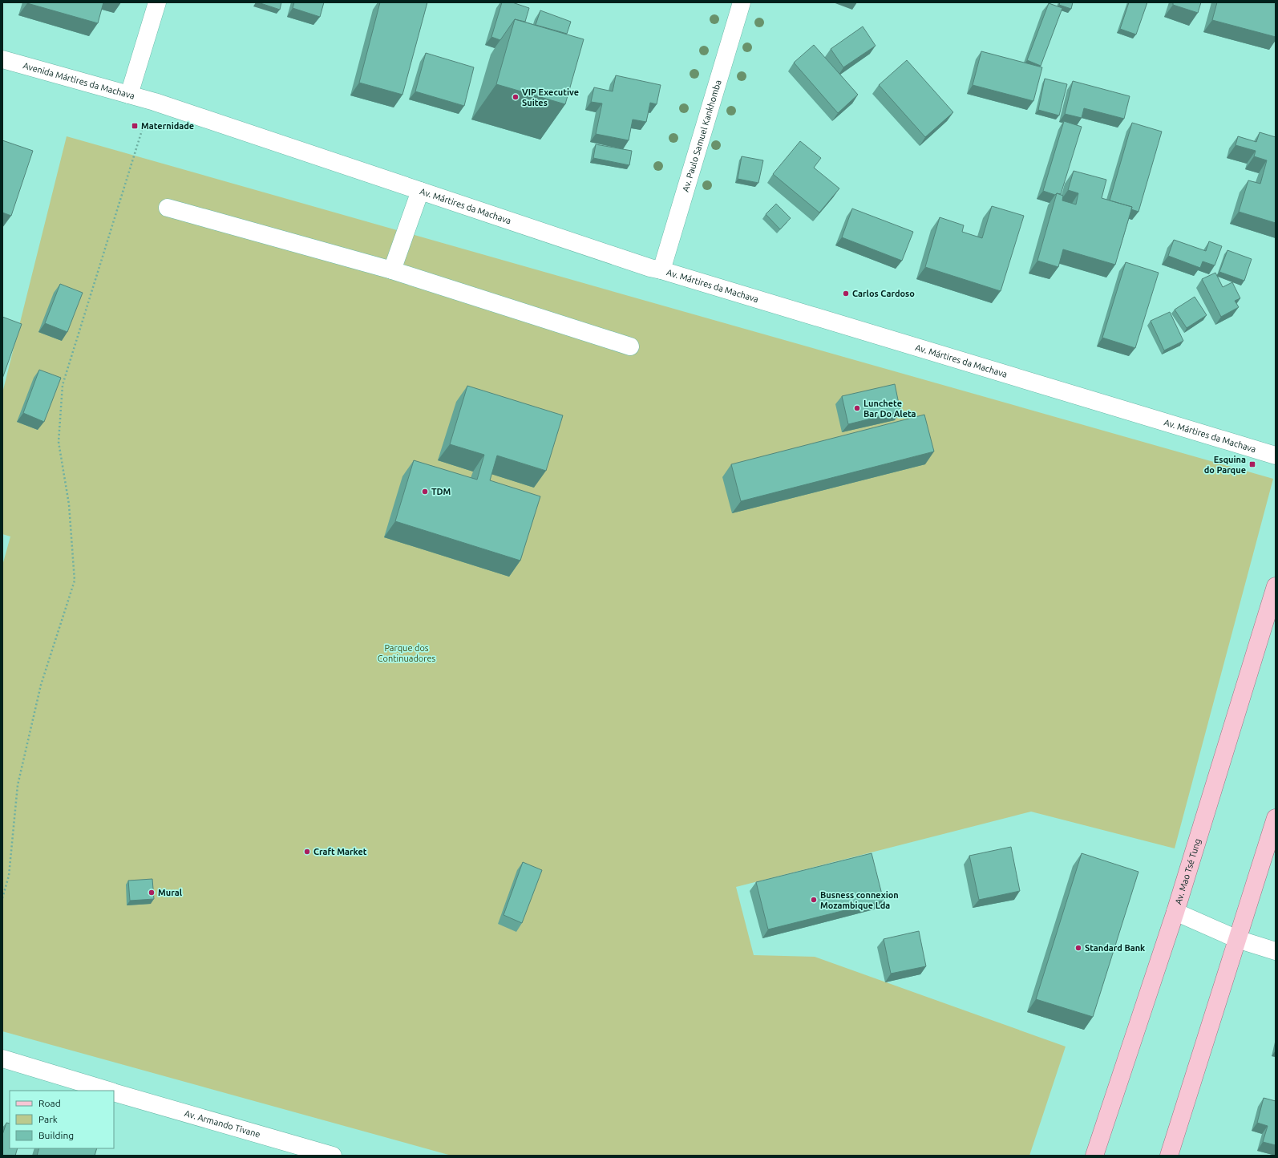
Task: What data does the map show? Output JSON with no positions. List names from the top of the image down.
{
  "streets": {
    "main road": ["Av. Mao Tsé Tung"],
    "street": [
      "Avenida Mártires da Machava",
      "Av. Paulo Samuel Kankhomba",
      "Av. Mártires da Machava",
      "Av. Armando Tivane"
    ]
  },
  "crossings": [
    ["Avenida Mártires da Machava", "Av. Mártires da Machava"],
    ["Av. Paulo Samuel Kankhomba", "Av. Mártires da Machava"]
  ],
  "parks": ["Parque dos Continuadores"],
  "places": {
    "other": [
      "VIP Executive Suites",
      "Carlos Cardoso",
      "Lunchete Bar Do Aleta",
      "TDM",
      "Craft Market",
      "Mural",
      "Busness connexion Mozambique Lda",
      "Standard Bank"
    ],
    "transit": ["Maternidade", "Esquina do Parque"]
  },
  "legend": ["Road", "Park", "Building"]
}
